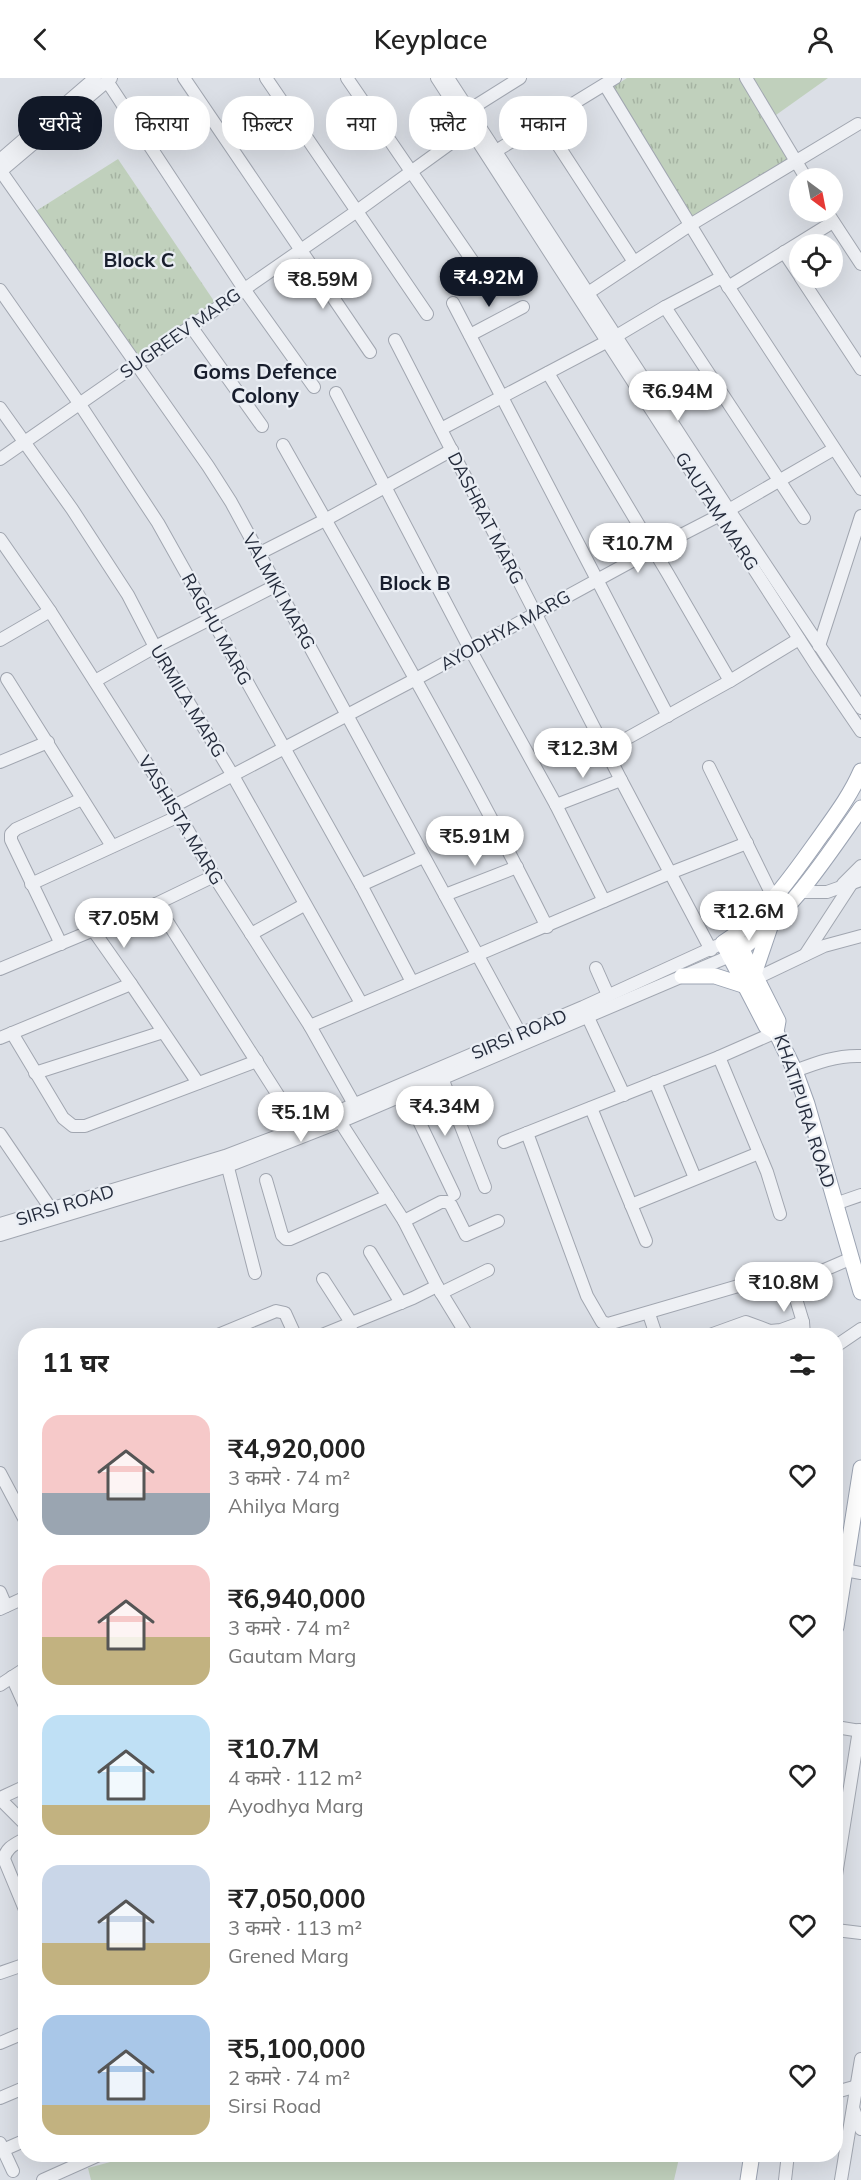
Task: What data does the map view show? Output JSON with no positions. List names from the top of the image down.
{
  "streets": {
    "main road": ["SIRSI ROAD", "KHATIPURA ROAD"],
    "street": [
      "SUGREEV MARG",
      "GAUTAM MARG",
      "DASHRAT MARG",
      "VALMIKI MARG",
      "RAGHU MARG",
      "AYODHYA MARG",
      "URMILA MARG",
      "VASHISTA MARG"
    ]
  },
  "crossings": [
    ["SUGREEV MARG", "VALMIKI MARG"],
    ["SUGREEV MARG", "RAGHU MARG"],
    ["SUGREEV MARG", "URMILA MARG"],
    ["GAUTAM MARG", "AYODHYA MARG"],
    ["DASHRAT MARG", "AYODHYA MARG"],
    ["DASHRAT MARG", "SIRSI ROAD"],
    ["DASHRAT MARG", "KHATIPURA ROAD"],
    ["VALMIKI MARG", "AYODHYA MARG"],
    ["VALMIKI MARG", "SIRSI ROAD"],
    ["RAGHU MARG", "AYODHYA MARG"],
    ["AYODHYA MARG", "URMILA MARG"],
    ["AYODHYA MARG", "VASHISTA MARG"],
    ["VASHISTA MARG", "SIRSI ROAD"],
    ["SIRSI ROAD", "KHATIPURA ROAD"]
  ],
  "districts": ["Block C", "Goms Defence Colony", "Block B"],
  "north": "bottom right",
  "page": {
    "header": "Keyplace",
    "chip": [
      "खरीदें",
      "किराया",
      "फ़िल्टर",
      "नया",
      "फ़्लैट",
      "मकान"
    ],
    "price": [
      "₹4.92M",
      "₹8.59M",
      "₹6.94M",
      "₹10.7M",
      "₹12.3M",
      "₹5.91M",
      "₹12.6M",
      "₹7.05M",
      "₹4.34M",
      "₹5.1M",
      "₹10.8M"
    ],
    "heading": "11 घर",
    "list": [
      {
        "name": "₹4,920,000",
        "note": "3 कमरे · 74 m² · Ahilya Marg"
      },
      {
        "name": "₹6,940,000",
        "note": "3 कमरे · 74 m² · Gautam Marg"
      },
      {
        "name": "₹10.7M",
        "note": "4 कमरे · 112 m² · Ayodhya Marg"
      },
      {
        "name": "₹7,050,000",
        "note": "3 कमरे · 113 m² · Grened Marg"
      },
      {
        "name": "₹5,100,000",
        "note": "2 कमरे · 74 m² · Sirsi Road"
      }
    ]
  }
}
